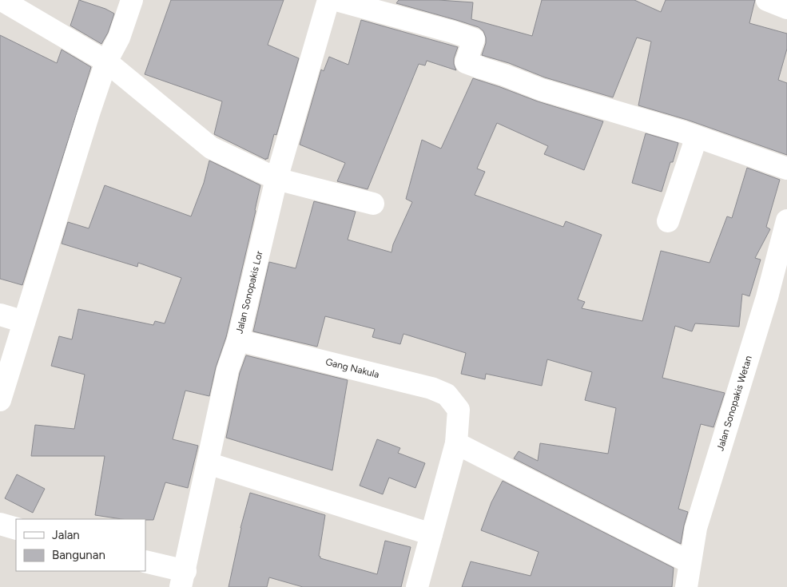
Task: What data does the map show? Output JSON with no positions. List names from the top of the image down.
{
  "streets": {
    "street": ["Jalan Sonopakis Lor", "Gang Nakula", "Jalan Sonopakis Wetan"]
  },
  "crossings": [
    ["Jalan Sonopakis Lor", "Gang Nakula"]
  ],
  "legend": ["Jalan", "Bangunan"]
}
